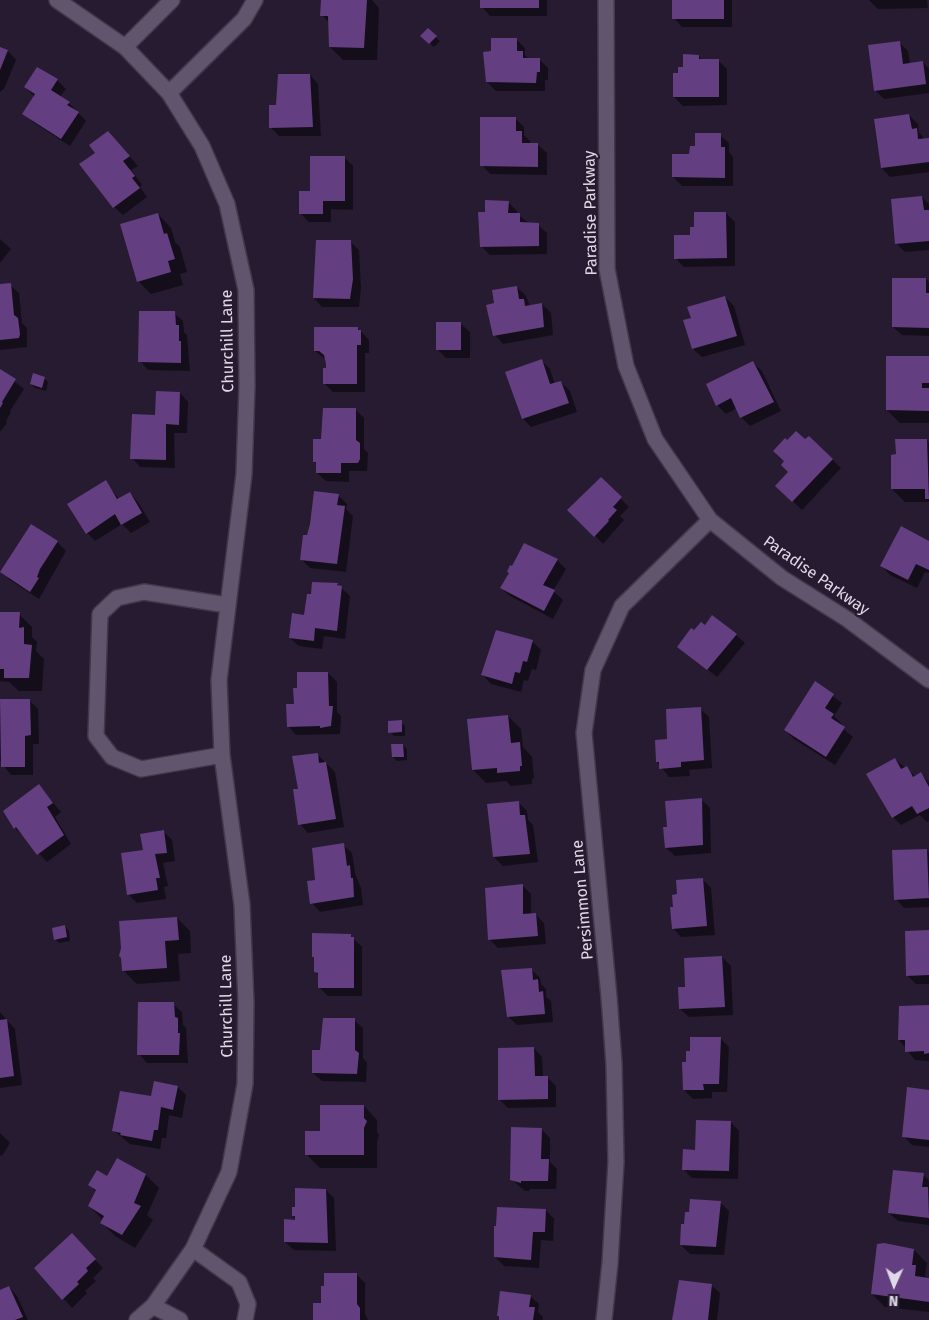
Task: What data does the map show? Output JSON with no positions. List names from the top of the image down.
{
  "streets": {
    "street": ["Paradise Parkway", "Churchill Lane", "Persimmon Lane"]
  },
  "crossings": [
    ["Paradise Parkway", "Persimmon Lane"]
  ],
  "north": "bottom"
}
